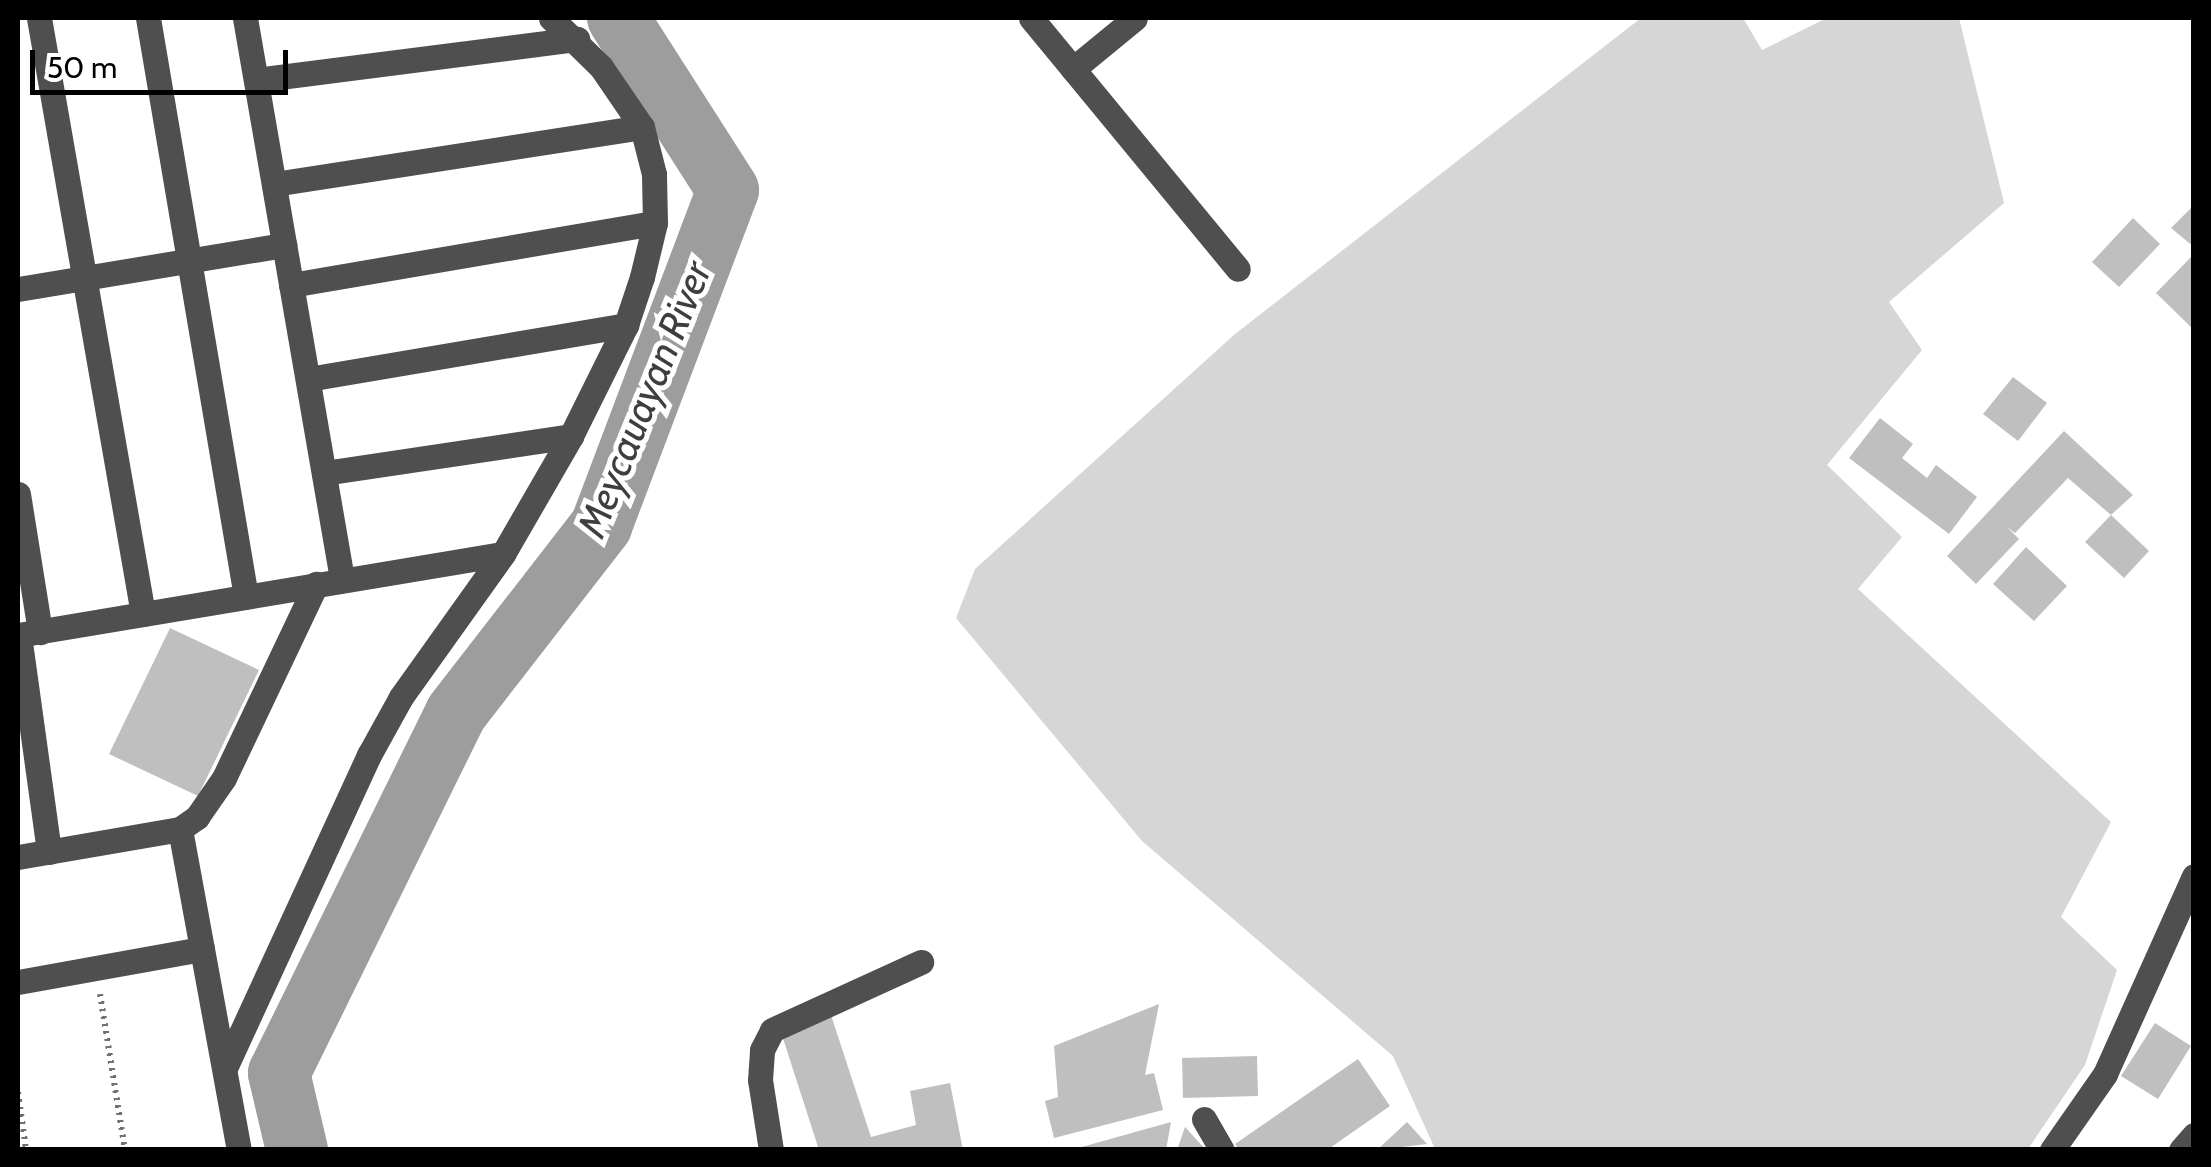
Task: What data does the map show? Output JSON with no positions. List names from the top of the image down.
{
  "water": ["Meycauayan River"],
  "scale_bar": "50 m"
}
